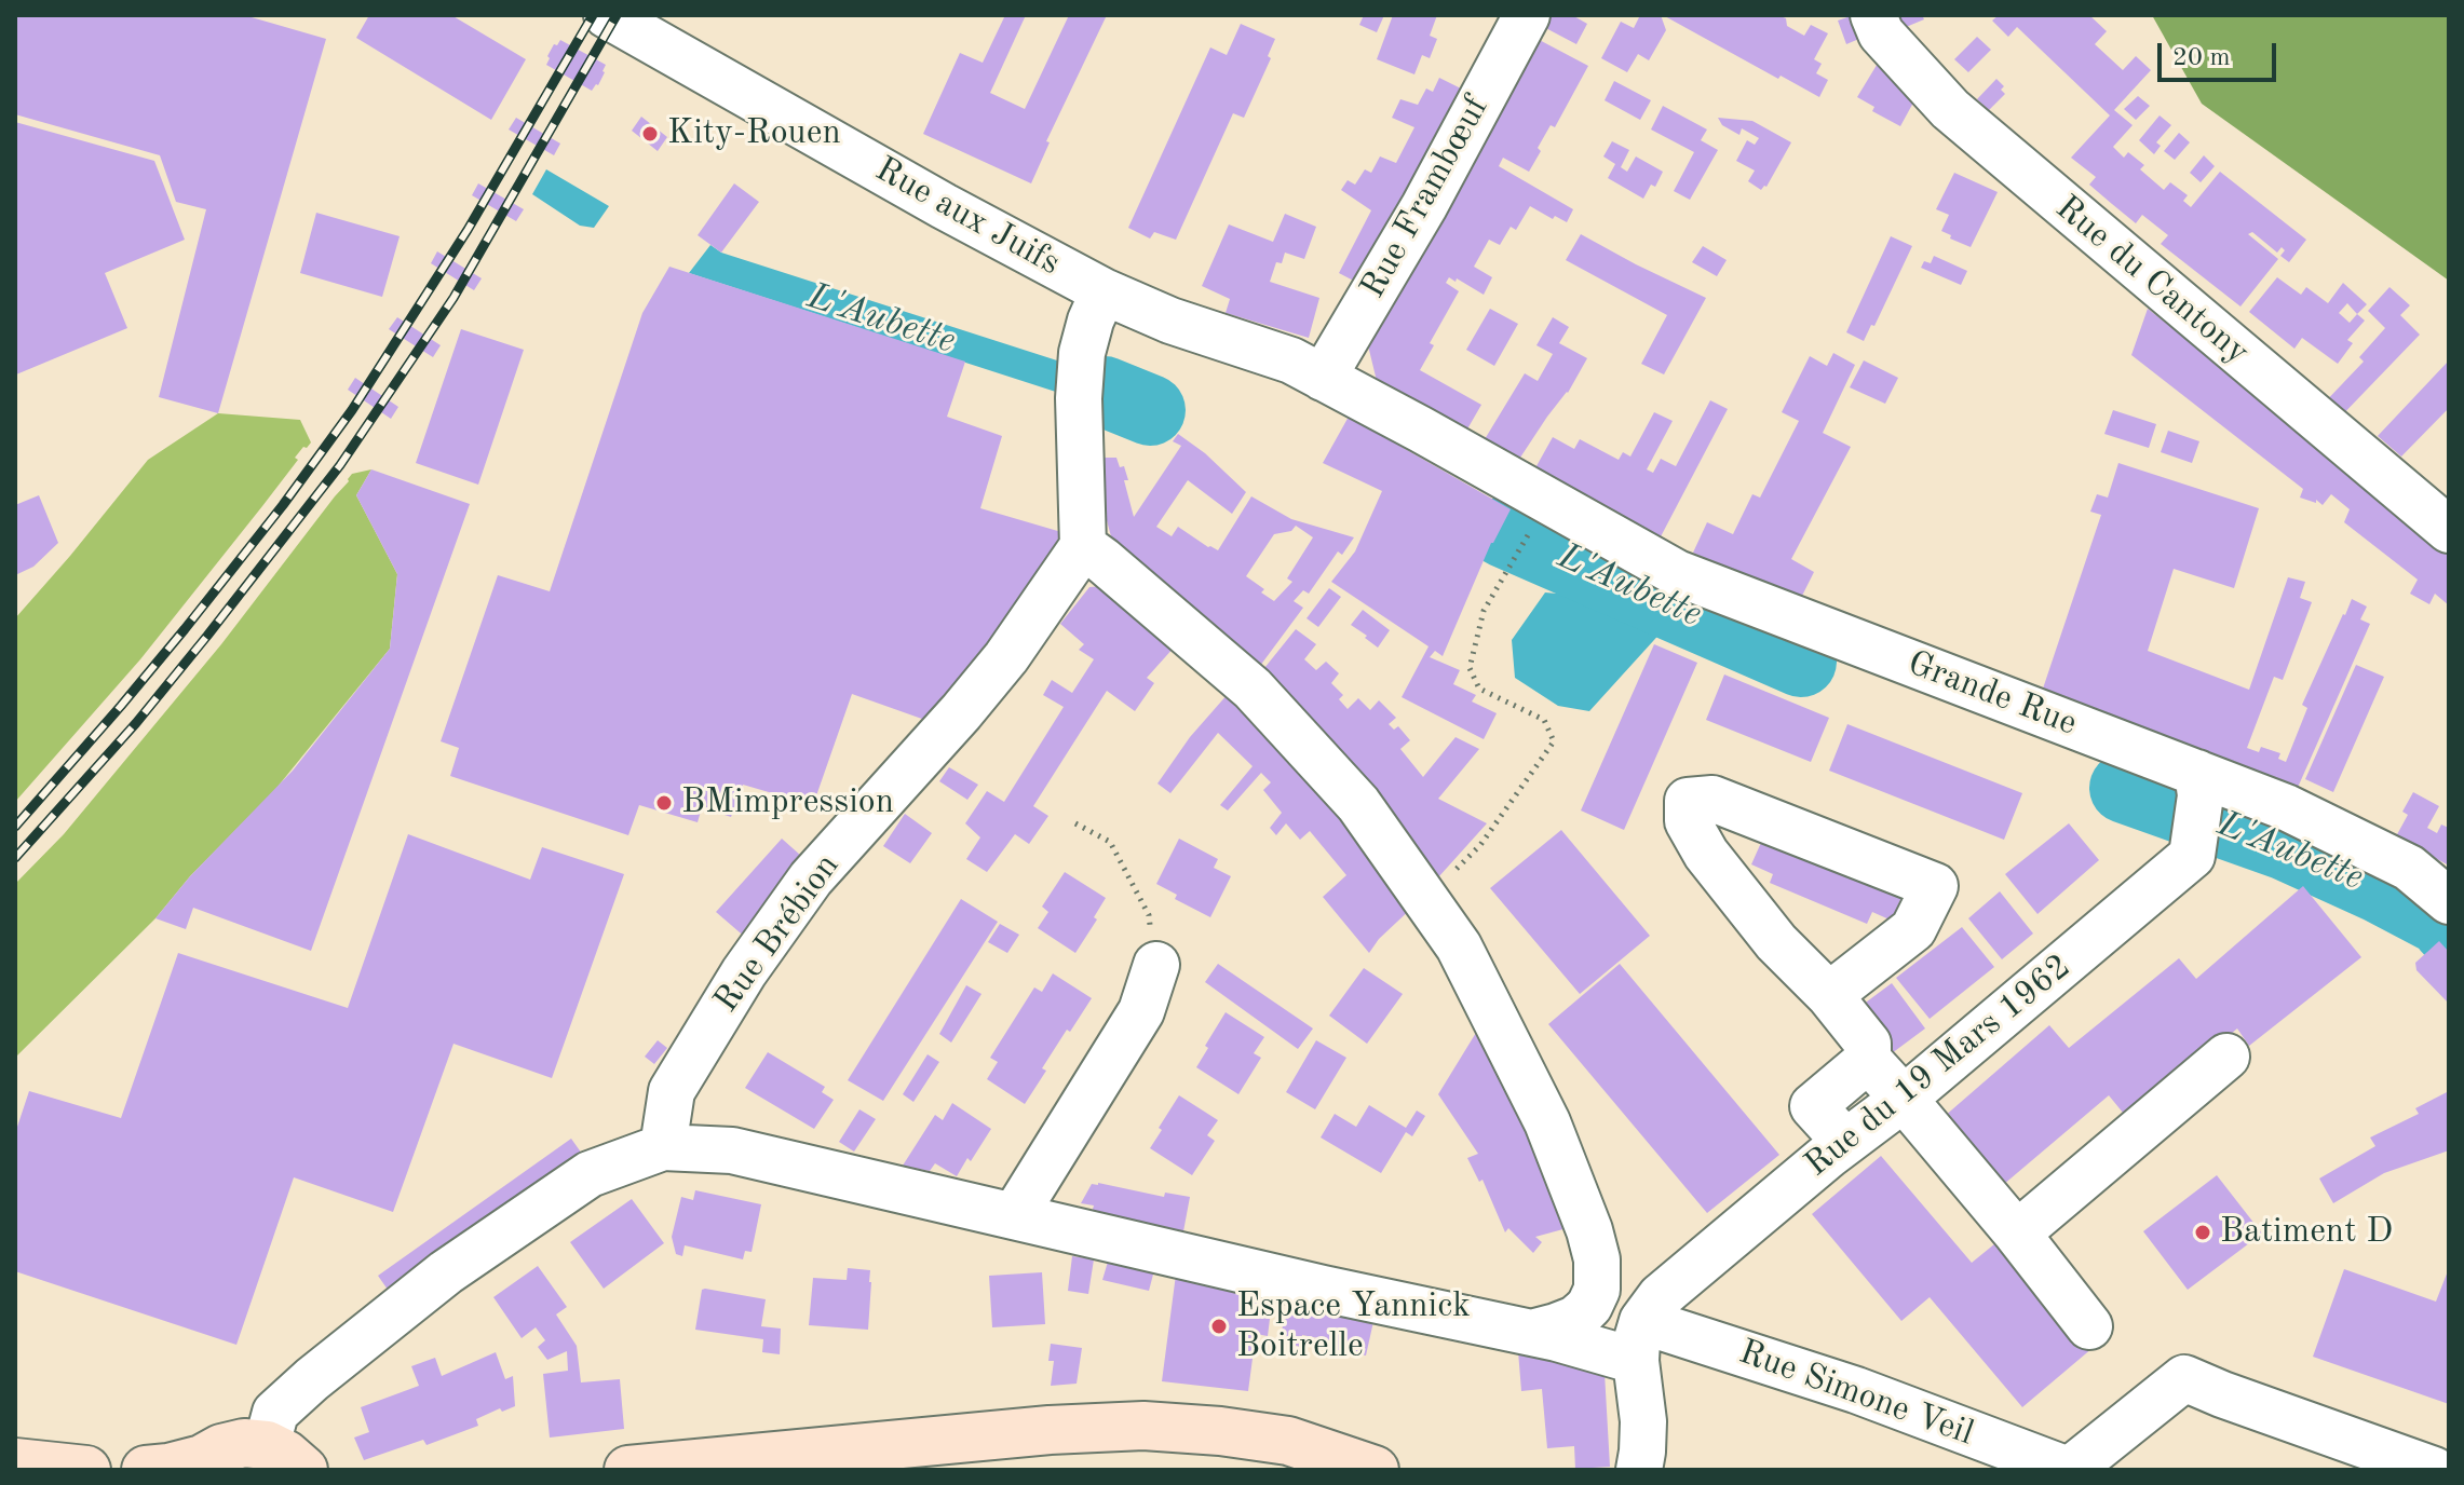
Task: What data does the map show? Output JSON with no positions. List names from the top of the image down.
{
  "streets": {
    "street": [
      "Rue Frambœuf",
      "Rue aux Juifs",
      "Rue du Cantony",
      "Grande Rue",
      "Rue Brébion",
      "Rue du 19 Mars 1962",
      "Rue Simone Veil"
    ]
  },
  "crossings": [
    ["Rue Frambœuf", "Rue aux Juifs"],
    ["Rue Frambœuf", "Grande Rue"],
    ["Rue aux Juifs", "Grande Rue"],
    ["Grande Rue", "Rue du 19 Mars 1962"],
    ["Rue Brébion", "Rue Simone Veil"],
    ["Rue du 19 Mars 1962", "Rue Simone Veil"]
  ],
  "water": ["L'Aubette"],
  "places": [
    "Kity-Rouen",
    "BMimpression",
    "Batiment D",
    "Espace Yannick Boitrelle"
  ],
  "scale_bar": "20 m"
}
